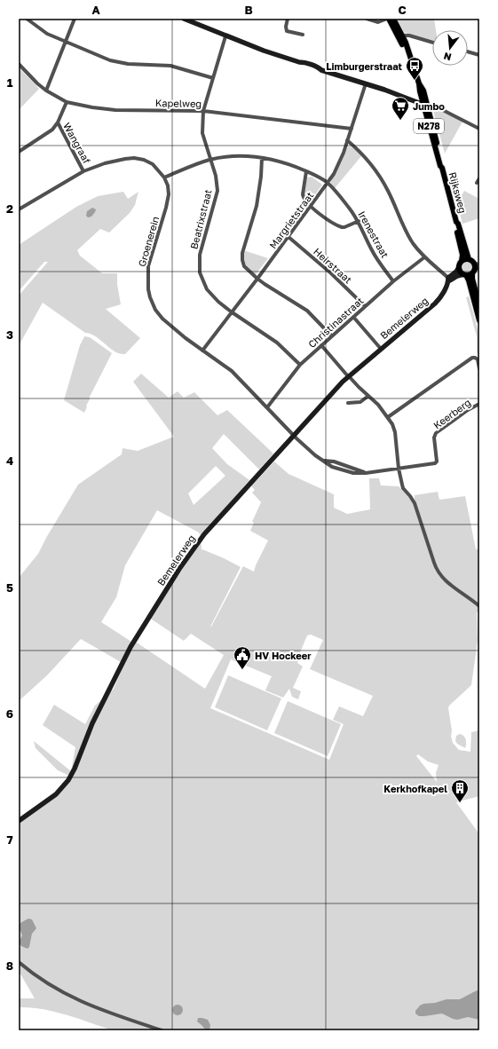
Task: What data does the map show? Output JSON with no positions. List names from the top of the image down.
{
  "streets": {
    "main road": ["N278", "Rijksweg"],
    "street": [
      "Kapelweg",
      "Wangraaf",
      "Beatrixstraat",
      "Margrietstraat",
      "Irenestraat",
      "Groenerein",
      "Heirstraat",
      "Bemelerweg",
      "Christinastraat",
      "Keerberg"
    ]
  },
  "crossings": [
    ["Kapelweg", "Beatrixstraat"],
    ["Kapelweg", "Margrietstraat"],
    ["N278", "Rijksweg"],
    ["N278", "Bemelerweg"],
    ["Wangraaf", "Groenerein"],
    ["Rijksweg", "Bemelerweg"],
    ["Beatrixstraat", "Margrietstraat"],
    ["Beatrixstraat", "Irenestraat"],
    ["Beatrixstraat", "Christinastraat"],
    ["Margrietstraat", "Irenestraat"],
    ["Margrietstraat", "Groenerein"],
    ["Margrietstraat", "Heirstraat"],
    ["Irenestraat", "Groenerein"],
    ["Irenestraat", "Christinastraat"],
    ["Groenerein", "Bemelerweg"],
    ["Groenerein", "Christinastraat"],
    ["Groenerein", "Keerberg"],
    ["Heirstraat", "Christinastraat"],
    ["Bemelerweg", "Christinastraat"]
  ],
  "places": {
    "bus stop": ["Limburgerstraat"],
    "supermarket": ["Jumbo"],
    "public building": ["HV Hockeer"],
    "building": ["Kerkhofkapel"]
  },
  "north": "bottom",
  "grid": {
    "columns": ["A", "B", "C"],
    "rows": [
      "1",
      "2",
      "3",
      "4",
      "5",
      "6",
      "7",
      "8"
    ]
  }
}
